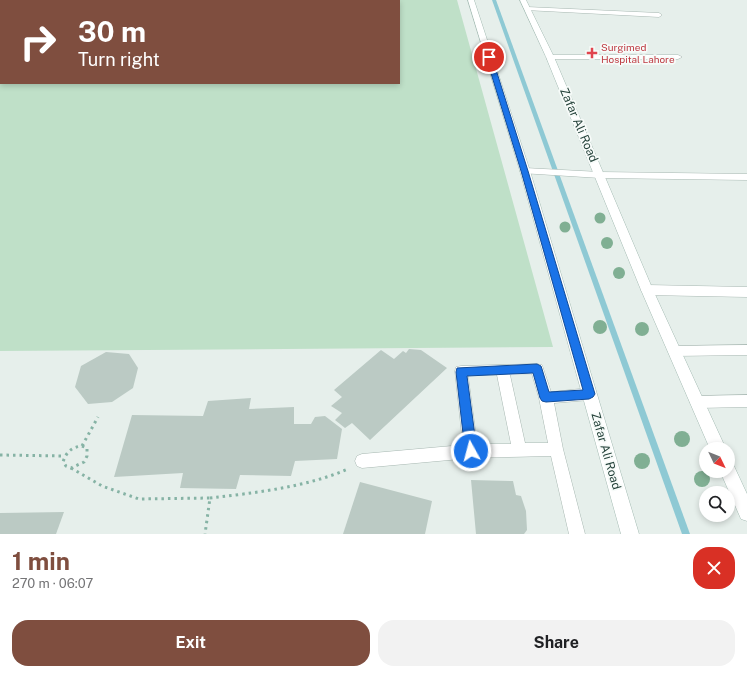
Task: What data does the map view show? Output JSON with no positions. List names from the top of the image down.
{
  "streets": {
    "street": ["Zafar Ali Road"]
  },
  "places": {
    "health": ["Surgimed Hospital Lahore"]
  },
  "north": "bottom right",
  "page": {
    "turn": ["30 m", "Turn right"],
    "heading": ["1 min", "270 m · 06:07"],
    "buttons": ["Exit", "Share"]
  }
}
